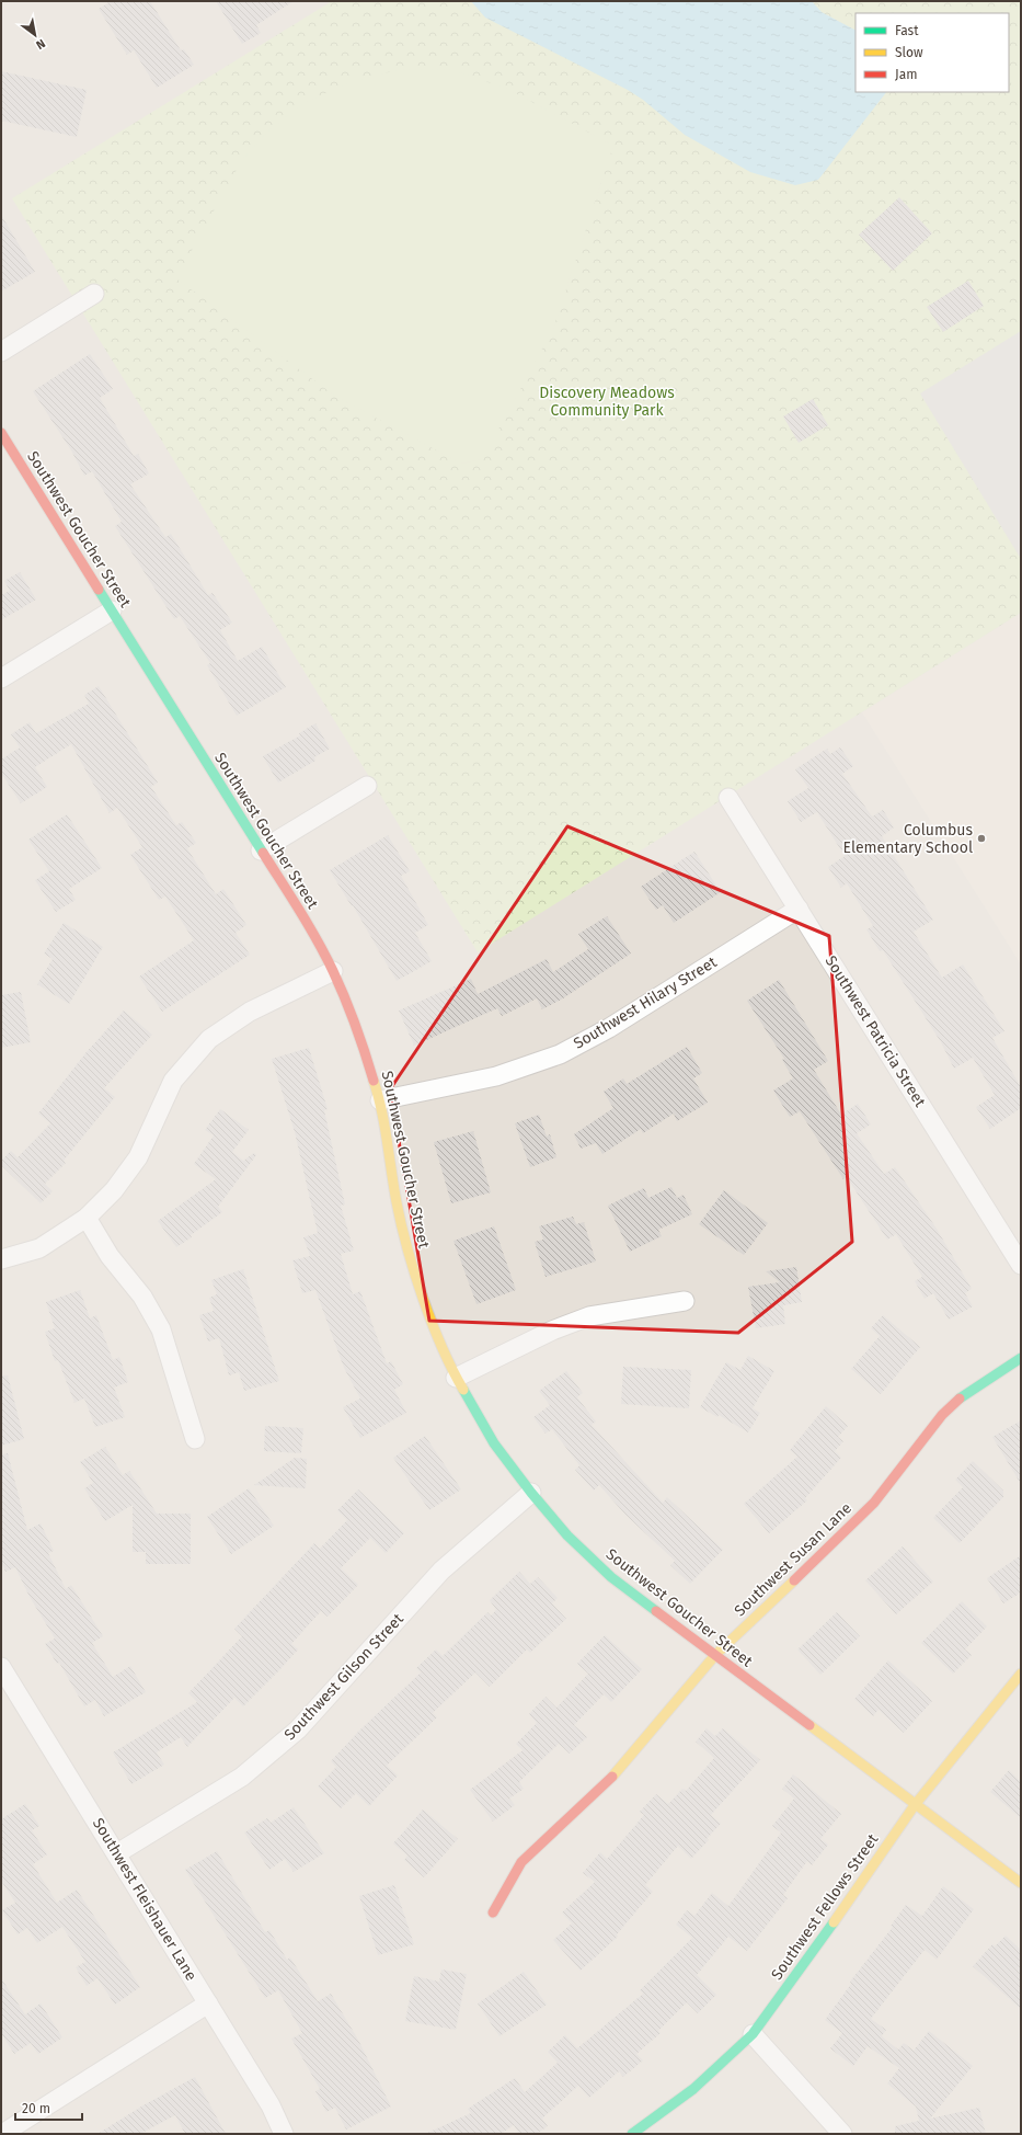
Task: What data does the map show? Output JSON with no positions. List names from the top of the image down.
{
  "streets": {
    "street": [
      "Southwest Goucher Street",
      "Southwest Hilary Street",
      "Southwest Patricia Street",
      "Southwest Susan Lane",
      "Southwest Gilson Street",
      "Southwest Fleishauer Lane",
      "Southwest Fellows Street"
    ]
  },
  "crossings": [
    ["Southwest Goucher Street", "Southwest Hilary Street"],
    ["Southwest Goucher Street", "Southwest Susan Lane"],
    ["Southwest Goucher Street", "Southwest Gilson Street"],
    ["Southwest Goucher Street", "Southwest Fellows Street"],
    ["Southwest Hilary Street", "Southwest Patricia Street"],
    ["Southwest Gilson Street", "Southwest Fleishauer Lane"]
  ],
  "parks": ["Discovery Meadows Community Park"],
  "places": ["Columbus Elementary School"],
  "legend": ["Fast", "Slow", "Jam"],
  "scale_bar": "20 m",
  "north": "bottom right"
}
